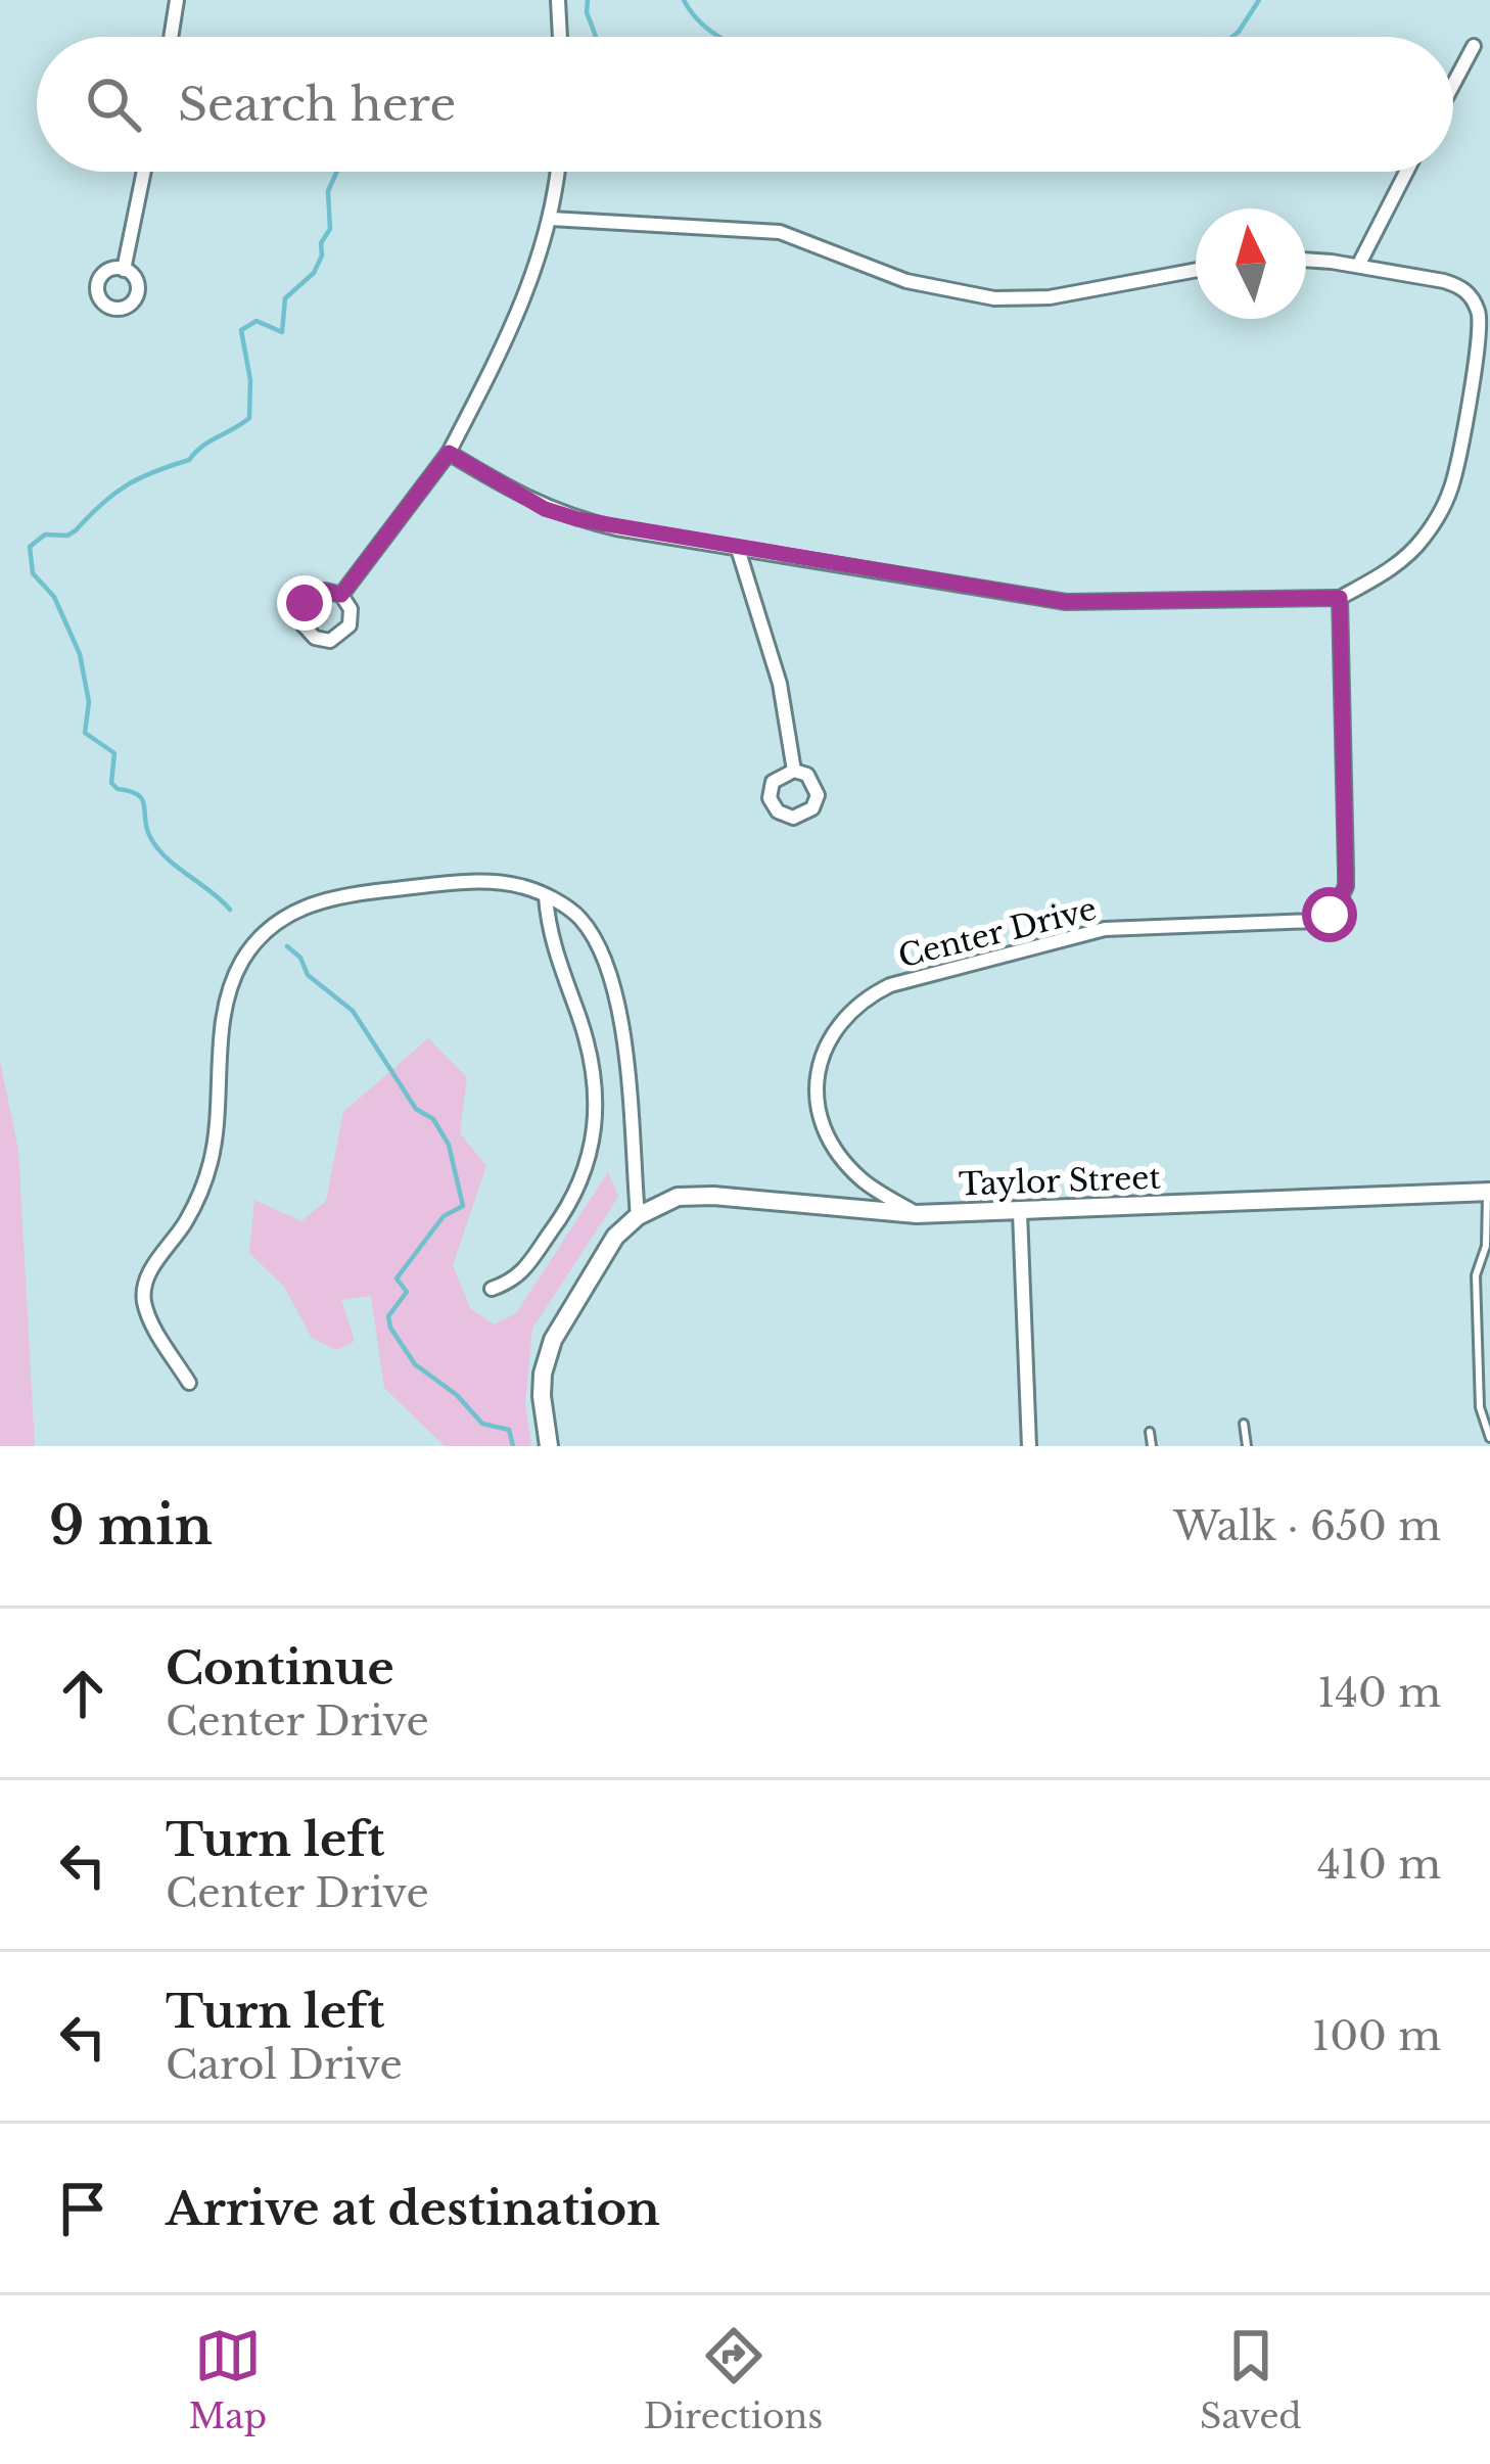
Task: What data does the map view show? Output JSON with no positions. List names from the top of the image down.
{
  "streets": {
    "street": ["Center Drive", "Taylor Street"]
  },
  "crossings": [
    ["Center Drive", "Taylor Street"]
  ],
  "north": "top",
  "page": {
    "search": "Search here",
    "heading": ["9 min", "Walk · 650 m"],
    "list": [
      ["Continue", "Center Drive", "140 m"],
      ["Turn left", "Center Drive", "410 m"],
      ["Turn left", "Carol Drive", "100 m"],
      "Arrive at destination"
    ],
    "nav": ["Map", "Directions", "Saved"]
  }
}
